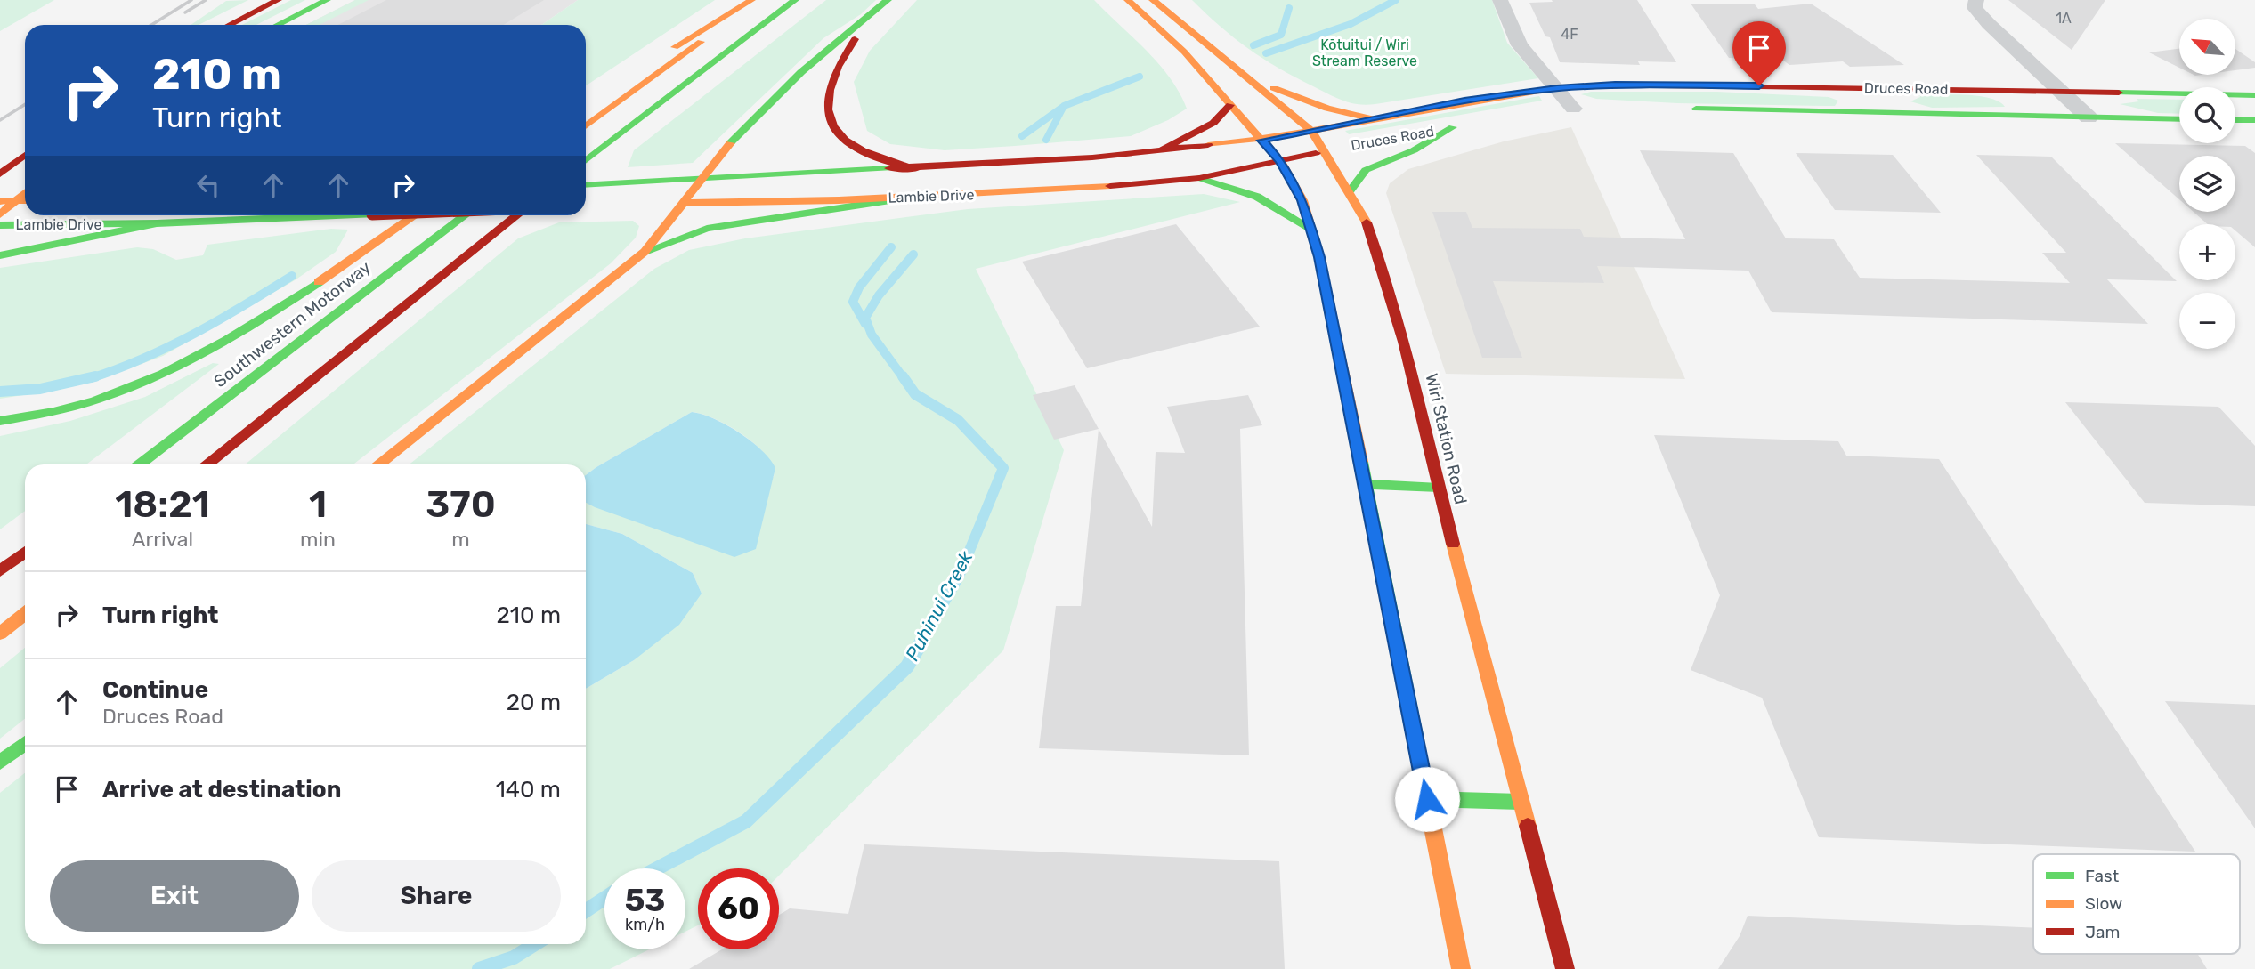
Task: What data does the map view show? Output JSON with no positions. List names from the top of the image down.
{
  "streets": {
    "main road": [
      "Druces Road",
      "Lambie Drive",
      "Southwestern Motorway",
      "Wiri Station Road"
    ]
  },
  "crossings": [
    ["Druces Road", "Lambie Drive"],
    ["Druces Road", "Wiri Station Road"],
    ["Lambie Drive", "Wiri Station Road"]
  ],
  "water": ["Puhinui Creek"],
  "parks": ["Kōtuitui / Wiri Stream Reserve"],
  "house_numbers": ["1A", "4F"],
  "legend": ["Fast", "Slow", "Jam"],
  "north": "top left",
  "page": {
    "map_buttons": ["+", "−"],
    "turn": ["210 m", "Turn right"],
    "eta": [
      "18:21",
      "Arrival",
      "1",
      "min",
      "370",
      "m"
    ],
    "list": [
      {
        "name": "Turn right",
        "value": "210 m"
      },
      {
        "name": "Continue",
        "note": "Druces Road",
        "value": "20 m"
      },
      {
        "name": "Arrive at destination",
        "value": "140 m"
      }
    ],
    "buttons": ["Exit", "Share"],
    "speed": "53 km/h",
    "limit": "60"
  }
}
